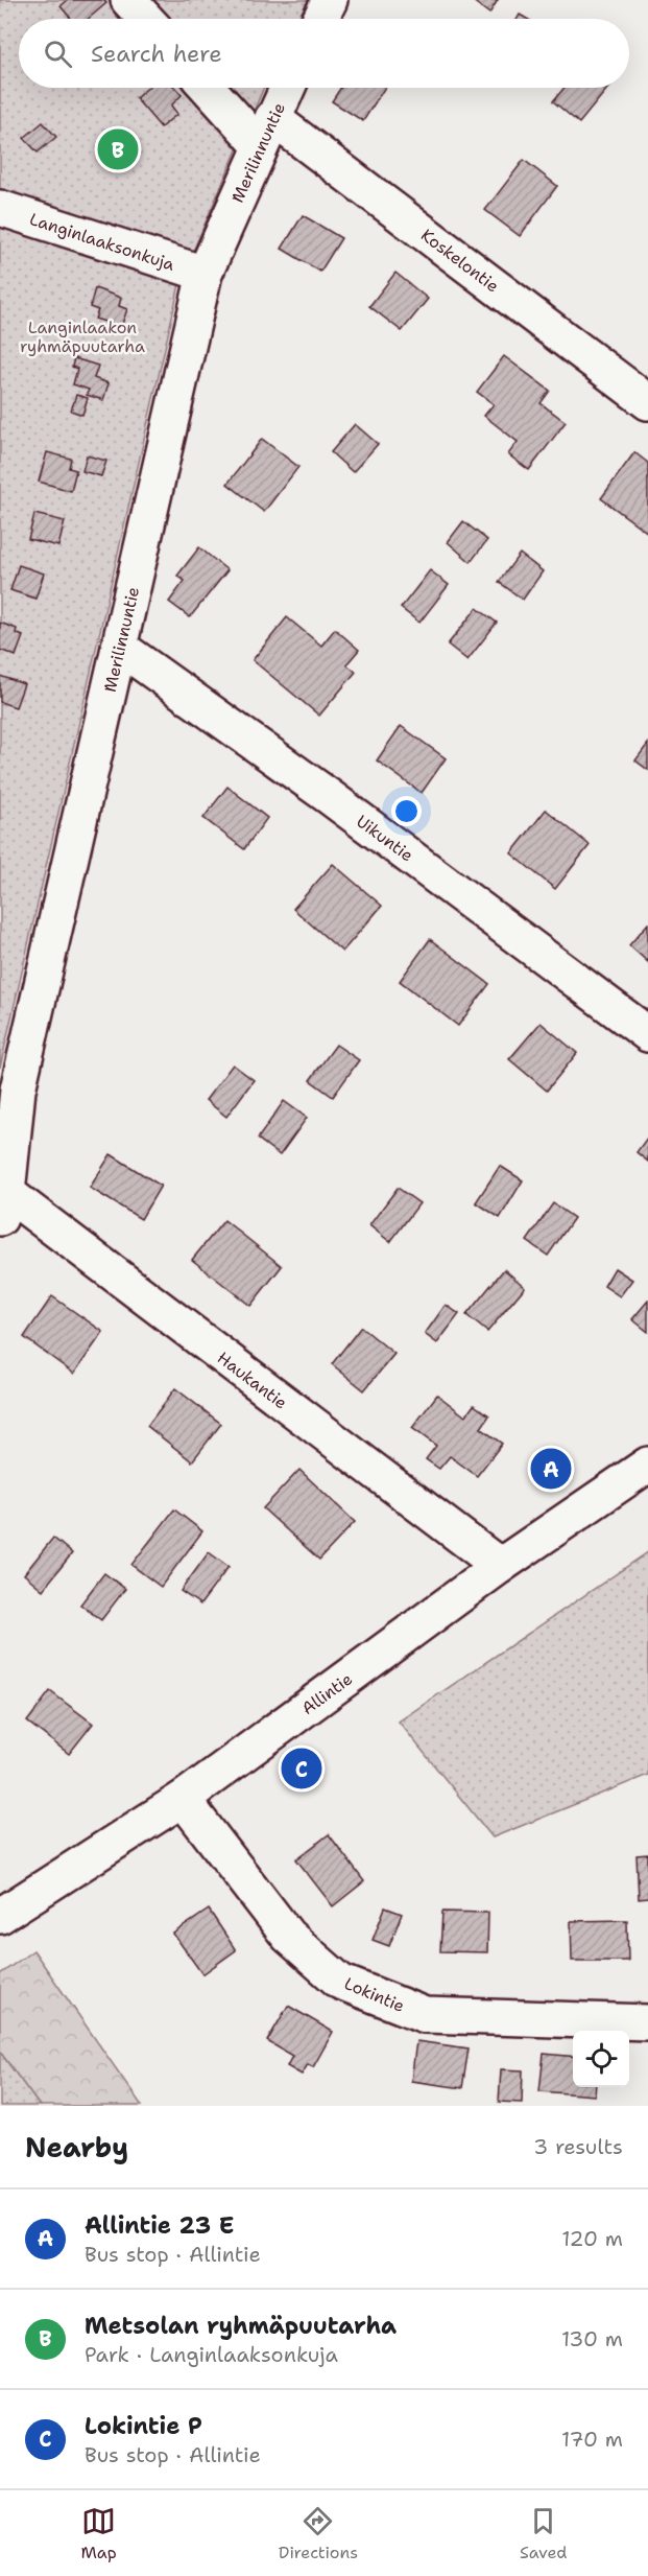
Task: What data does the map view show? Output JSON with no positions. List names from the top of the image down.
{
  "streets": {
    "street": [
      "Merilinnuntie",
      "Langinlaaksonkuja",
      "Koskelontie",
      "Uikuntie",
      "Haukantie",
      "Allintie",
      "Lokintie"
    ]
  },
  "crossings": [
    ["Merilinnuntie", "Langinlaaksonkuja"],
    ["Merilinnuntie", "Koskelontie"],
    ["Merilinnuntie", "Uikuntie"],
    ["Merilinnuntie", "Haukantie"],
    ["Haukantie", "Allintie"],
    ["Allintie", "Lokintie"]
  ],
  "parks": ["Langinlaakon ryhmäpuutarha"],
  "page": {
    "search": "Search here",
    "pins": ["B", "A", "C"],
    "heading": ["Nearby", "3 results"],
    "list": [
      {
        "mark": "A",
        "name": "Allintie 23 E",
        "note": "Bus stop · Allintie",
        "value": "120 m"
      },
      {
        "mark": "B",
        "name": "Metsolan ryhmäpuutarha",
        "note": "Park · Langinlaaksonkuja",
        "value": "130 m"
      },
      {
        "mark": "C",
        "name": "Lokintie P",
        "note": "Bus stop · Allintie",
        "value": "170 m"
      }
    ],
    "nav": ["Map", "Directions", "Saved"]
  }
}
